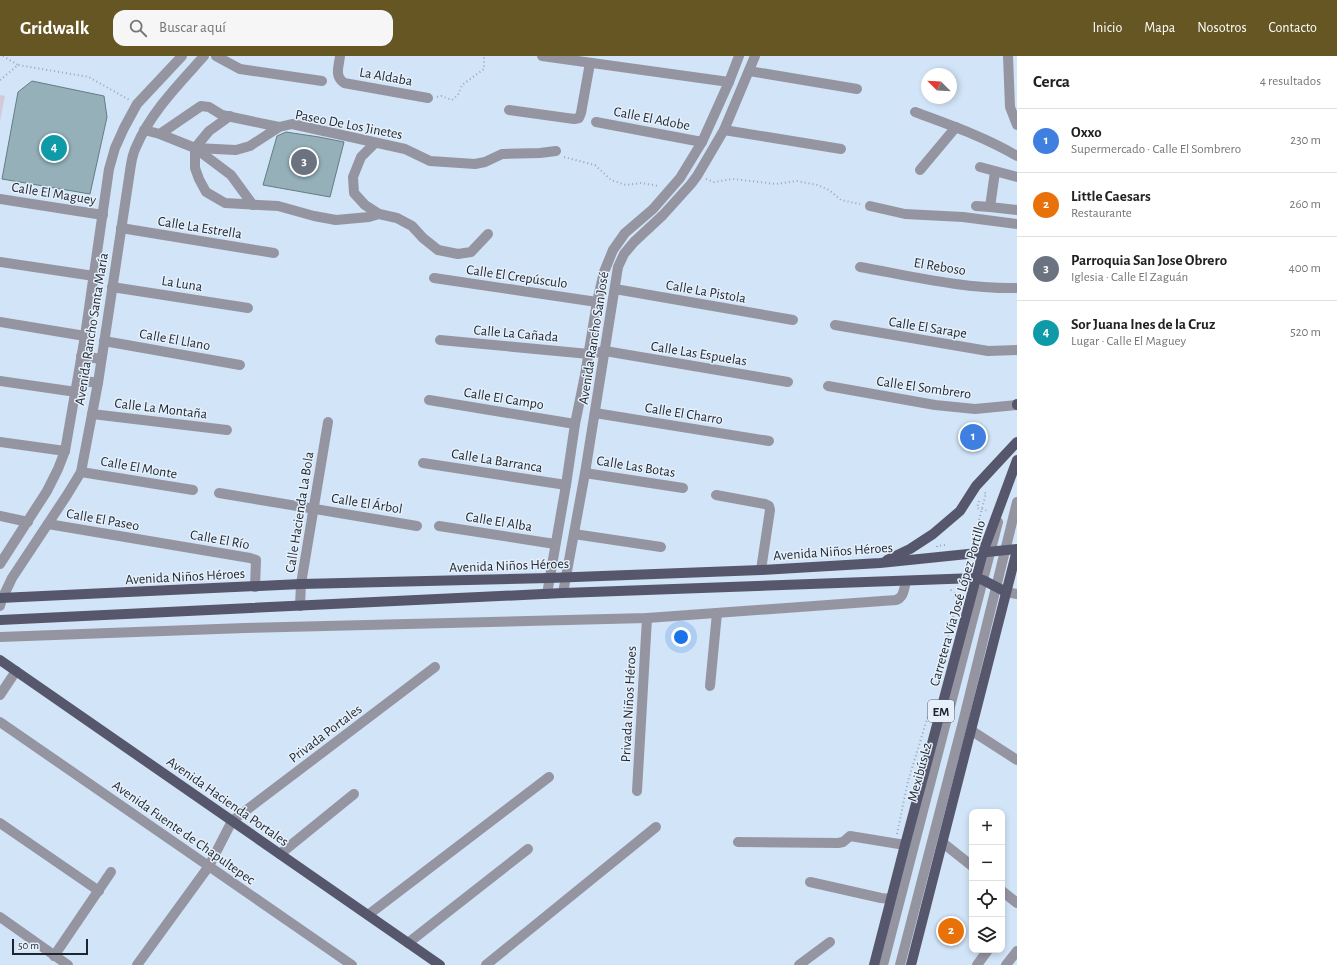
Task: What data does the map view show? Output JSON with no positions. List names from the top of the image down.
{
  "streets": {
    "main road": [
      "Avenida Niños Héroes",
      "Carretera Vía José López Portillo",
      "EM",
      "Avenida Hacienda Portales"
    ],
    "street": [
      "La Aldaba",
      "Calle El Adobe",
      "Paseo De Los Jinetes",
      "Calle El Maguey",
      "Calle La Estrella",
      "El Reboso",
      "Calle El Crepúsculo",
      "La Luna",
      "Calle La Pistola",
      "Calle El Sarape",
      "Avenida Rancho Santa María",
      "Calle La Cañada",
      "Avenida Rancho San José",
      "Calle El Llano",
      "Calle Las Espuelas",
      "Calle El Sombrero",
      "Calle El Campo",
      "Calle La Montaña",
      "Calle El Charro",
      "Calle La Barranca",
      "Calle Las Botas",
      "Calle El Monte",
      "Calle El Árbol",
      "Calle Hacienda La Bola",
      "Calle El Paseo",
      "Calle El Alba",
      "Calle El Río",
      "Privada Niños Héroes",
      "Privada Portales",
      "Mexibús L2",
      "Avenida Fuente de Chapultepec"
    ]
  },
  "crossings": [
    ["Calle El Adobe", "Avenida Rancho San José"],
    ["Calle El Maguey", "Avenida Rancho Santa María"],
    ["Calle La Estrella", "Avenida Rancho Santa María"],
    ["Calle El Crepúsculo", "Avenida Rancho San José"],
    ["La Luna", "Avenida Rancho Santa María"],
    ["Calle La Pistola", "Avenida Rancho San José"],
    ["Avenida Rancho Santa María", "Calle El Llano"],
    ["Avenida Rancho Santa María", "Calle La Montaña"],
    ["Avenida Rancho Santa María", "Calle El Monte"],
    ["Avenida Rancho Santa María", "Calle El Paseo"],
    ["Avenida Rancho Santa María", "Avenida Niños Héroes"],
    ["Calle La Cañada", "Avenida Rancho San José"],
    ["Calle La Cañada", "Calle Las Espuelas"],
    ["Avenida Rancho San José", "Calle Las Espuelas"],
    ["Avenida Rancho San José", "Calle El Campo"],
    ["Avenida Rancho San José", "Calle El Charro"],
    ["Avenida Rancho San José", "Calle La Barranca"],
    ["Avenida Rancho San José", "Calle Las Botas"],
    ["Avenida Rancho San José", "Calle El Alba"],
    ["Avenida Rancho San José", "Avenida Niños Héroes"],
    ["Calle El Árbol", "Calle Hacienda La Bola"],
    ["Calle Hacienda La Bola", "Avenida Niños Héroes"],
    ["Calle El Paseo", "Calle El Río"],
    ["Calle El Río", "Avenida Niños Héroes"],
    ["Avenida Niños Héroes", "Carretera Vía José López Portillo"],
    ["Avenida Niños Héroes", "EM"],
    ["Avenida Niños Héroes", "Mexibús L2"],
    ["Carretera Vía José López Portillo", "Mexibús L2"],
    ["Privada Portales", "Avenida Hacienda Portales"]
  ],
  "scale_bar": "50 m",
  "north": "top left",
  "page": {
    "header": "Gridwalk",
    "search": "Buscar aquí",
    "nav": [
      "Inicio",
      "Mapa",
      "Nosotros",
      "Contacto"
    ],
    "heading": ["Cerca", "4 resultados"],
    "list": [
      {
        "mark": "1",
        "name": "Oxxo",
        "note": "Supermercado · Calle El Sombrero",
        "value": "230 m"
      },
      {
        "mark": "2",
        "name": "Little Caesars",
        "note": "Restaurante",
        "value": "260 m"
      },
      {
        "mark": "3",
        "name": "Parroquia San Jose Obrero",
        "note": "Iglesia · Calle El Zaguán",
        "value": "400 m"
      },
      {
        "mark": "4",
        "name": "Sor Juana Ines de la Cruz",
        "note": "Lugar · Calle El Maguey",
        "value": "520 m"
      }
    ],
    "pins": [
      "4",
      "3",
      "1",
      "2"
    ],
    "map_buttons": ["+", "−"],
    "scale": "50 m"
  }
}
